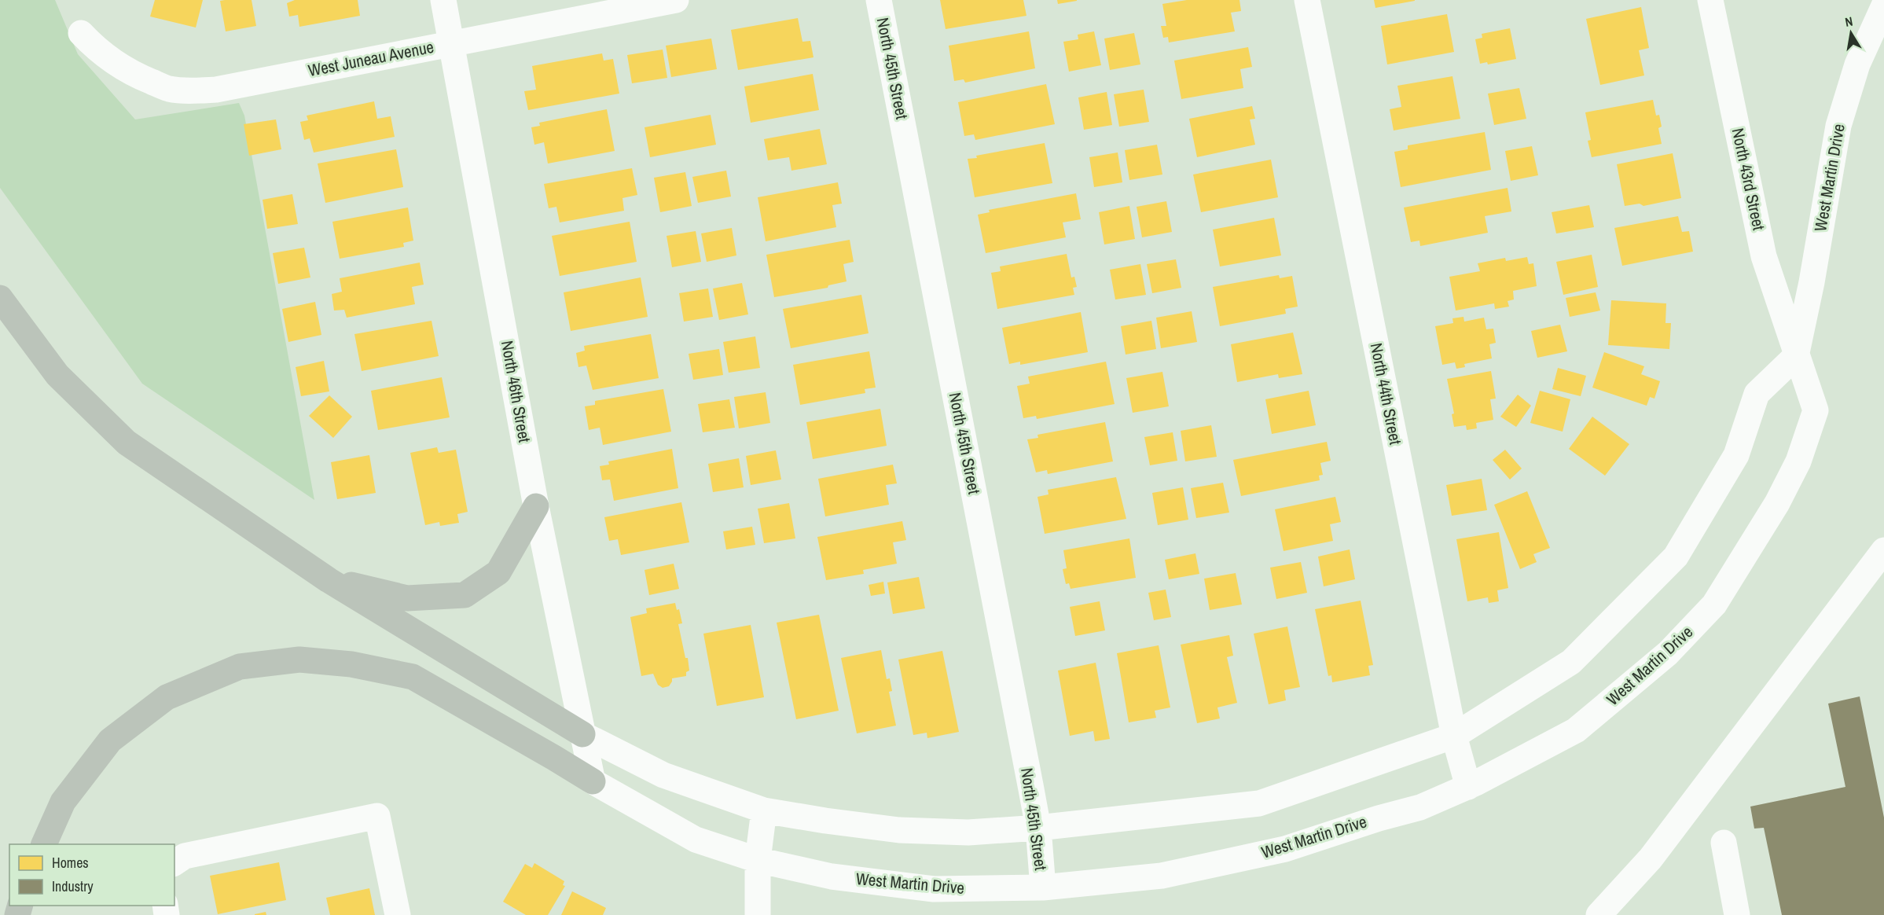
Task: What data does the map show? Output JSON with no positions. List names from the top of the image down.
{
  "streets": {
    "street": [
      "West Juneau Avenue",
      "North 45th Street",
      "West Martin Drive",
      "North 43rd Street",
      "North 46th Street",
      "North 44th Street"
    ]
  },
  "crossings": [
    ["West Juneau Avenue", "North 46th Street"],
    ["North 45th Street", "West Martin Drive"],
    ["West Martin Drive", "North 43rd Street"],
    ["West Martin Drive", "North 46th Street"],
    ["West Martin Drive", "North 44th Street"]
  ],
  "legend": ["Homes", "Industry"],
  "north": "top"
}
